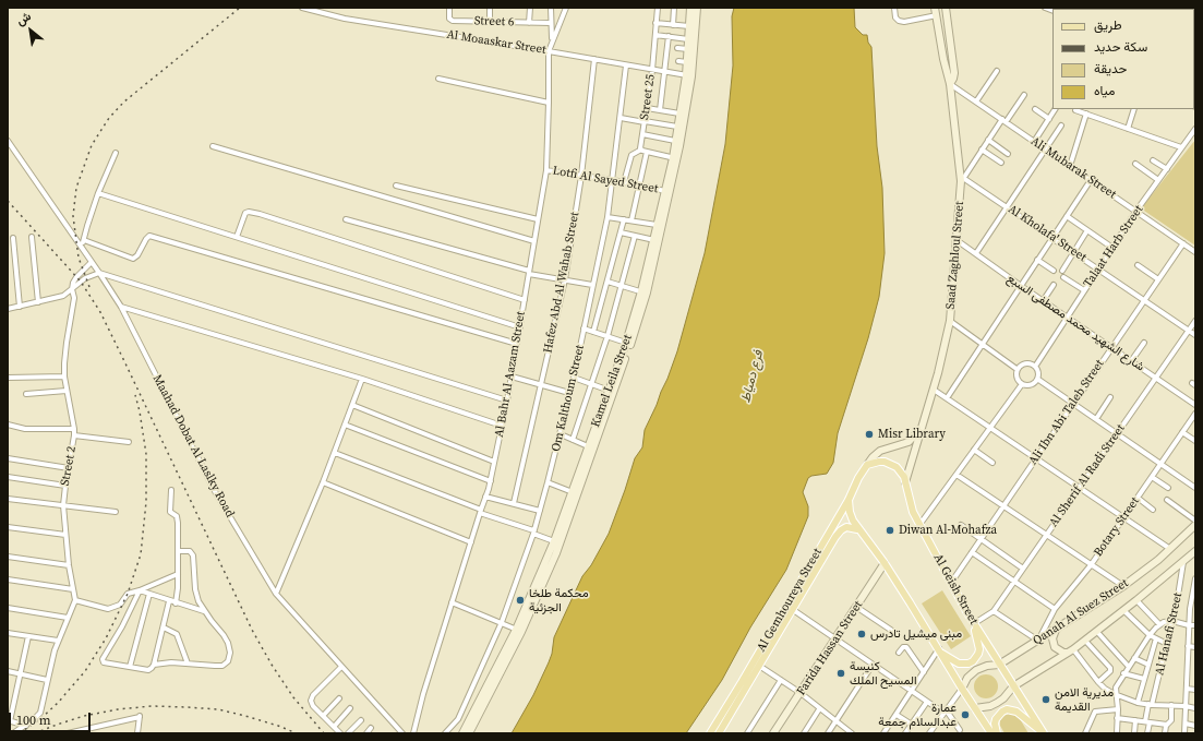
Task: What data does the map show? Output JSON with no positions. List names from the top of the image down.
{
  "streets": {
    "main road": [
      "Saad Zaghloul Street",
      "Kamel Leila Street",
      "Al Geish Street",
      "Al Gemhoureya Street",
      "Qanah Al Suez Street",
      "Farida Hassan Street"
    ],
    "street": [
      "Street 6",
      "Al Moaaskar Street",
      "Street 25",
      "Ali Mubarak Street",
      "Lotfi Al Sayed Street",
      "Al Kholafa' Street",
      "Talaat Harb Street",
      "Hafez Abd Al Wahab Street",
      "شارع الشهيد محمد مصطفى السبع",
      "Al Bahr Al Aazam Street",
      "Om Kalthoum Street",
      "Ali Ibn Abi Taleb Street",
      "Maahad Dobat Al Laslky Road",
      "Street 2",
      "Al Sherif Al Radi Street",
      "Botary Street",
      "Al Hanafi Street"
    ]
  },
  "crossings": [
    ["Al Moaaskar Street", "Street 25"],
    ["Al Moaaskar Street", "Hafez Abd Al Wahab Street"],
    ["Al Moaaskar Street", "Al Bahr Al Aazam Street"],
    ["Al Moaaskar Street", "Kamel Leila Street"],
    ["Al Moaaskar Street", "Om Kalthoum Street"],
    ["Ali Mubarak Street", "Talaat Harb Street"],
    ["Ali Mubarak Street", "Saad Zaghloul Street"],
    ["Ali Mubarak Street", "Ali Ibn Abi Taleb Street"],
    ["Lotfi Al Sayed Street", "Hafez Abd Al Wahab Street"],
    ["Lotfi Al Sayed Street", "Al Bahr Al Aazam Street"],
    ["Lotfi Al Sayed Street", "Kamel Leila Street"],
    ["Lotfi Al Sayed Street", "Om Kalthoum Street"],
    ["Al Kholafa' Street", "Talaat Harb Street"],
    ["Al Kholafa' Street", "Saad Zaghloul Street"],
    ["Al Kholafa' Street", "Ali Ibn Abi Taleb Street"],
    ["Al Kholafa' Street", "Al Sherif Al Radi Street"],
    ["Talaat Harb Street", "شارع الشهيد محمد مصطفى السبع"],
    ["Saad Zaghloul Street", "شارع الشهيد محمد مصطفى السبع"],
    ["Saad Zaghloul Street", "Al Geish Street"],
    ["Saad Zaghloul Street", "Al Gemhoureya Street"],
    ["شارع الشهيد محمد مصطفى السبع", "Ali Ibn Abi Taleb Street"],
    ["شارع الشهيد محمد مصطفى السبع", "Al Sherif Al Radi Street"],
    ["Ali Ibn Abi Taleb Street", "Al Geish Street"],
    ["Al Sherif Al Radi Street", "Al Geish Street"],
    ["Botary Street", "Qanah Al Suez Street"],
    ["Al Geish Street", "Al Gemhoureya Street"],
    ["Al Geish Street", "Qanah Al Suez Street"],
    ["Qanah Al Suez Street", "Al Hanafi Street"]
  ],
  "water": ["فرع دمياط"],
  "places": [
    "Misr Library",
    "Diwan Al-Mohafza",
    "محكمة طلخا الجزئية",
    "مبنى ميشيل تادرس",
    "كنيسة المسيح الملك",
    "مديرية الامن القديمة",
    "عمارة عبدالسلام جمعة"
  ],
  "legend": [
    "طريق",
    "سكة حديد",
    "حديقة",
    "مياه"
  ],
  "scale_bar": "100 m",
  "north": "top left"
}
